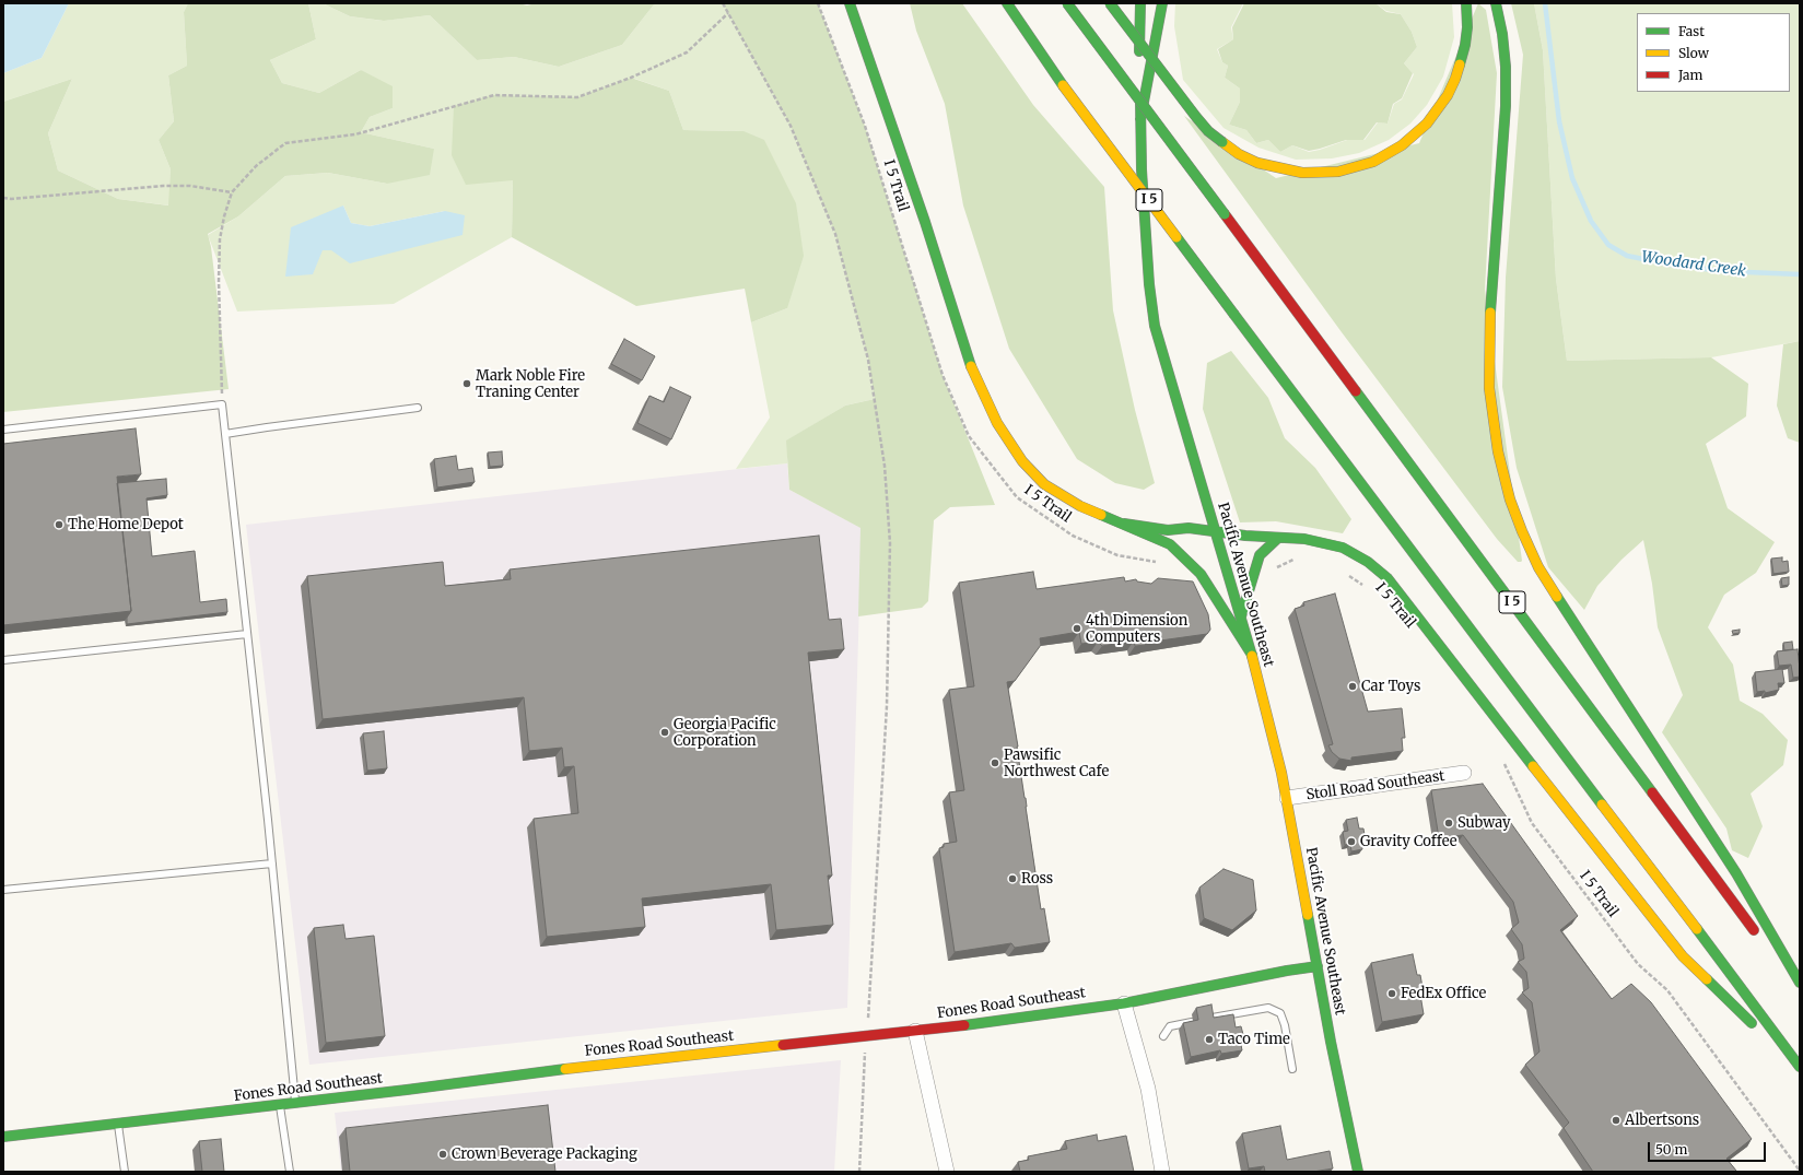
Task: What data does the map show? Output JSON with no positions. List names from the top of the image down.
{
  "streets": {
    "main road": ["I 5", "Pacific Avenue Southeast", "Fones Road Southeast"],
    "street": ["Stoll Road Southeast"],
    "path": ["I 5 Trail"]
  },
  "crossings": [
    ["Pacific Avenue Southeast", "Stoll Road Southeast"],
    ["Pacific Avenue Southeast", "Fones Road Southeast"]
  ],
  "water": ["Woodard Creek"],
  "places": [
    "Mark Noble Fire Traning Center",
    "The Home Depot",
    "4th Dimension Computers",
    "Car Toys",
    "Georgia Pacific Corporation",
    "Pawsific Northwest Cafe",
    "Subway",
    "Gravity Coffee",
    "Ross",
    "FedEx Office",
    "Taco Time",
    "Albertsons",
    "Crown Beverage Packaging"
  ],
  "legend": ["Fast", "Slow", "Jam"],
  "scale_bar": "50 m"
}
